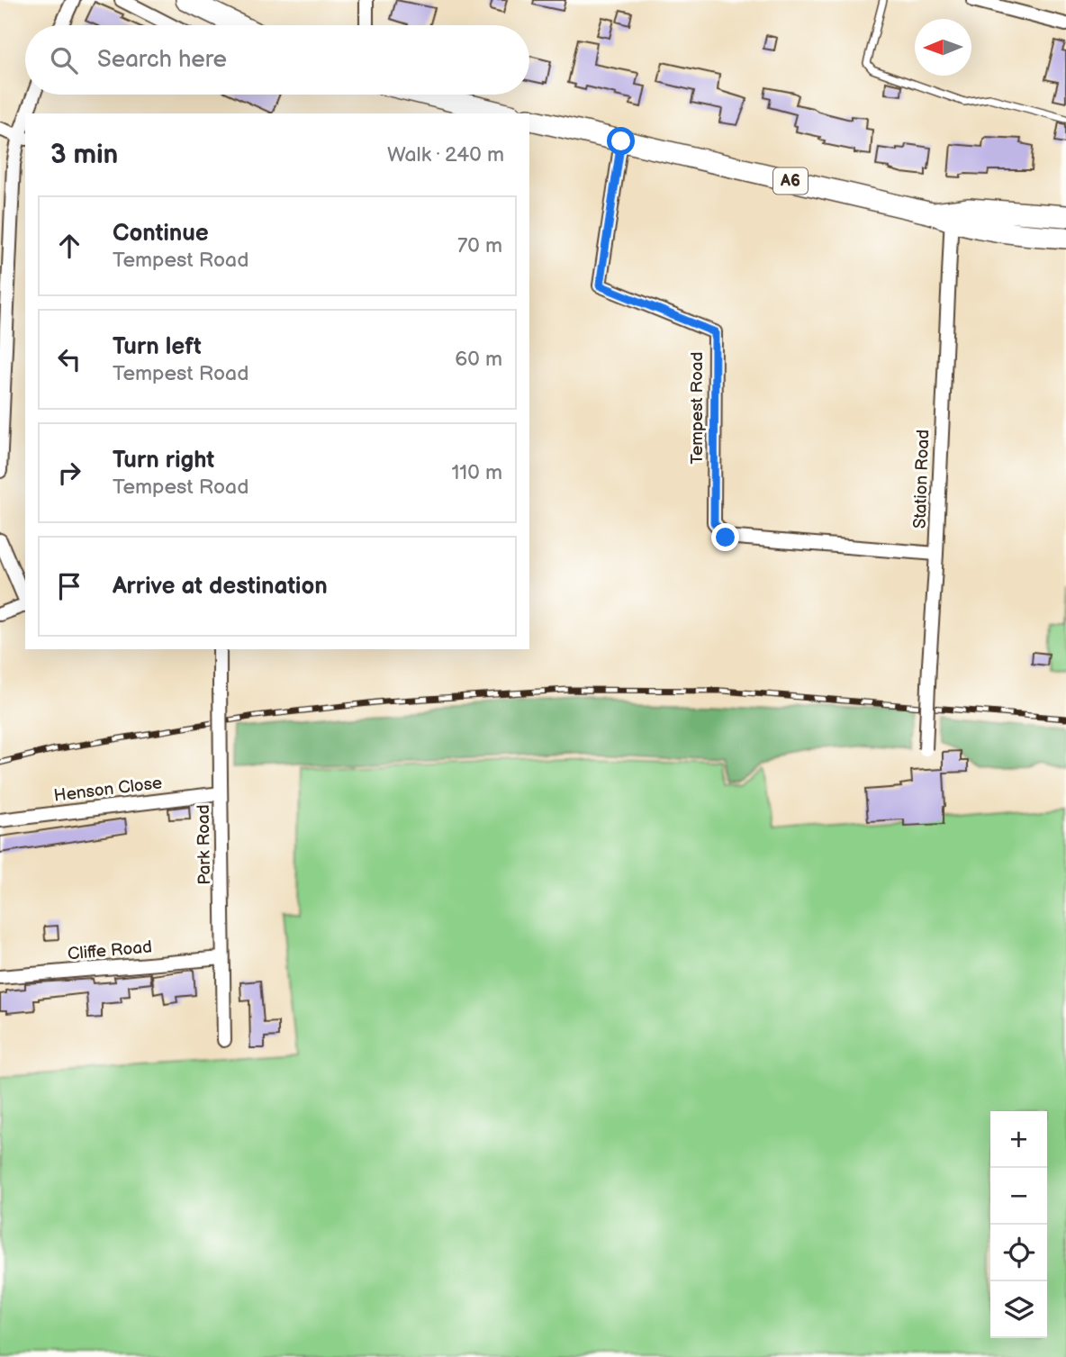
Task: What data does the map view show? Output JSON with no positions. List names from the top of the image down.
{
  "streets": {
    "highway": ["A6"],
    "street": [
      "Tempest Road",
      "Station Road",
      "Henson Close",
      "Park Road",
      "Cliffe Road"
    ]
  },
  "crossings": [
    ["A6", "Tempest Road"],
    ["A6", "Station Road"],
    ["Tempest Road", "Station Road"],
    ["Henson Close", "Park Road"],
    ["Park Road", "Cliffe Road"]
  ],
  "north": "left",
  "page": {
    "search": "Search here",
    "heading": ["3 min", "Walk · 240 m"],
    "list": [
      ["Continue", "Tempest Road", "70 m"],
      ["Turn left", "Tempest Road", "60 m"],
      ["Turn right", "Tempest Road", "110 m"],
      "Arrive at destination"
    ],
    "map_buttons": ["+", "−"]
  }
}
